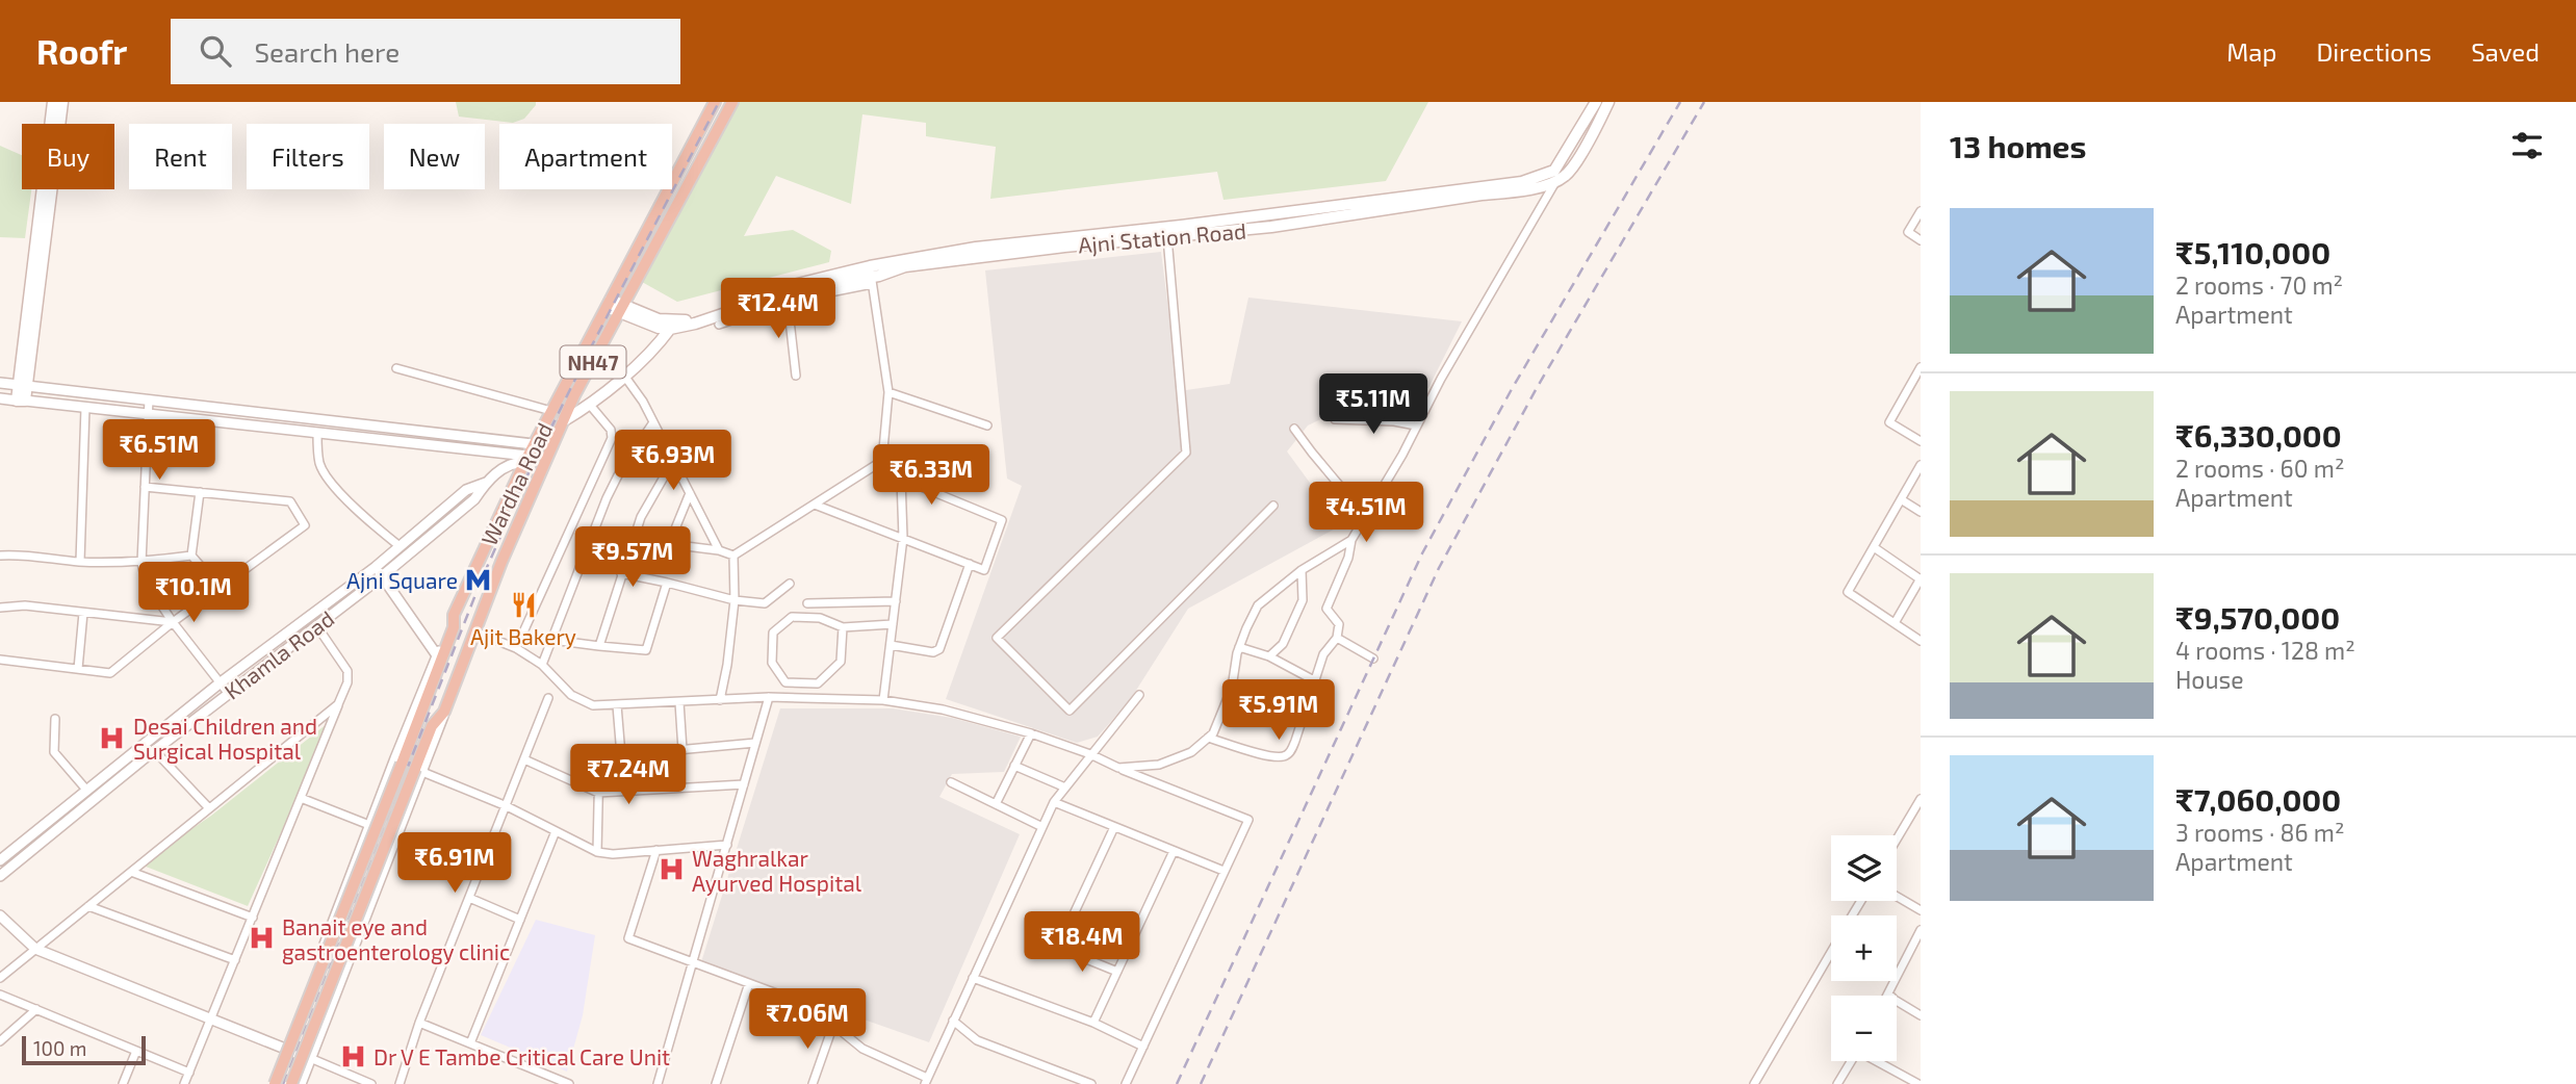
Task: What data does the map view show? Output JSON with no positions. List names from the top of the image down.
{
  "streets": {
    "highway": ["NH47", "Wardha Road"],
    "main road": ["Ajni Station Road"],
    "street": ["Khamla Road"]
  },
  "crossings": [
    ["Wardha Road", "Khamla Road"]
  ],
  "places": {
    "metro station": ["Ajni Square"],
    "restaurant": ["Ajit Bakery"],
    "hospital": [
      "Desai Children and Surgical Hospital",
      "Waghralkar Ayurved Hospital",
      "Banait eye and gastroenterology clinic",
      "Dr V E Tambe Critical Care Unit"
    ]
  },
  "scale_bar": "100 m",
  "page": {
    "header": "Roofr",
    "search": "Search here",
    "nav": ["Map", "Directions", "Saved"],
    "heading": "13 homes",
    "chip": [
      "Buy",
      "Rent",
      "Filters",
      "New",
      "Apartment"
    ],
    "list": [
      {
        "name": "₹5,110,000",
        "note": "2 rooms · 70 m² · Apartment"
      },
      {
        "name": "₹6,330,000",
        "note": "2 rooms · 60 m² · Apartment"
      },
      {
        "name": "₹9,570,000",
        "note": "4 rooms · 128 m² · House"
      },
      {
        "name": "₹7,060,000",
        "note": "3 rooms · 86 m² · Apartment"
      }
    ],
    "price": [
      "₹12.4M",
      "₹5.11M",
      "₹6.51M",
      "₹6.93M",
      "₹6.33M",
      "₹4.51M",
      "₹9.57M",
      "₹10.1M",
      "₹5.91M",
      "₹7.24M",
      "₹6.91M",
      "₹18.4M",
      "₹7.06M"
    ],
    "map_buttons": ["+", "−"],
    "scale": "100 m"
  }
}
